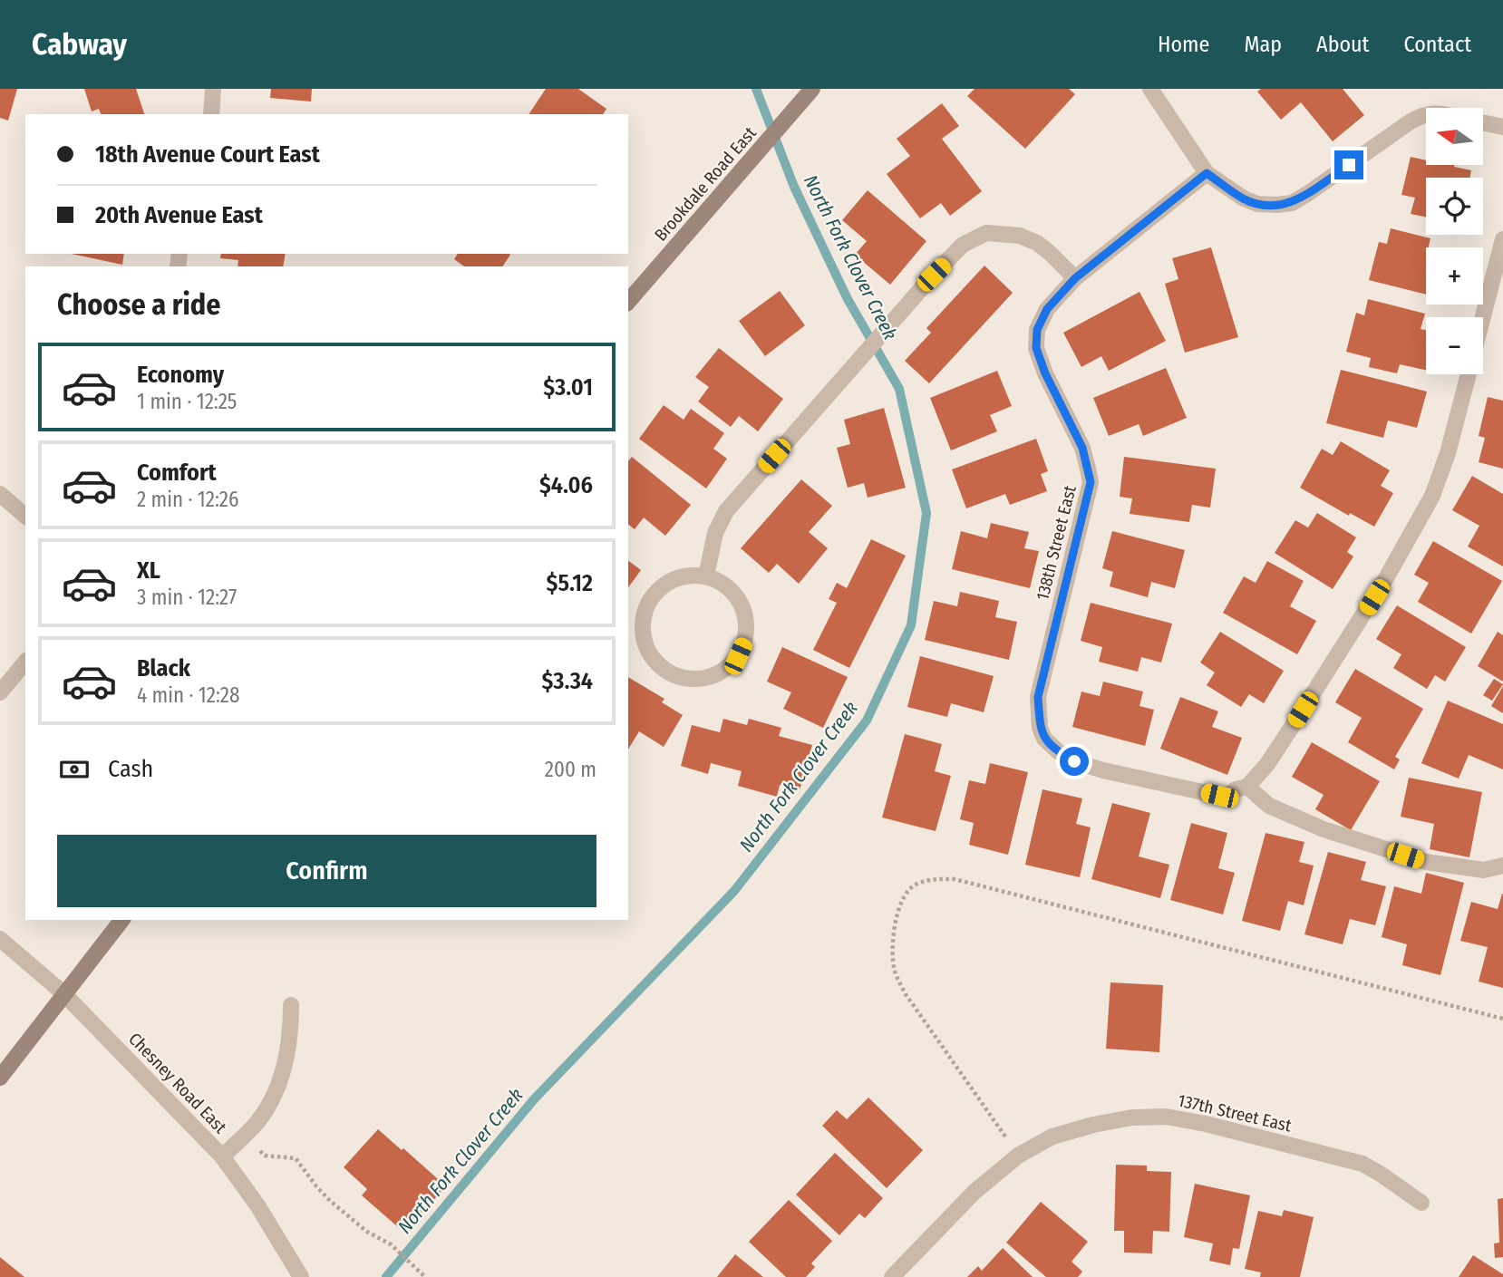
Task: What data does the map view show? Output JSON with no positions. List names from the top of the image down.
{
  "streets": {
    "main road": ["Brookdale Road East"],
    "street": ["138th Street East", "Chesney Road East", "137th Street East"]
  },
  "water": ["North Fork Clover Creek"],
  "north": "left",
  "page": {
    "header": "Cabway",
    "nav": [
      "Home",
      "Map",
      "About",
      "Contact"
    ],
    "map_buttons": ["+", "−"],
    "banner": ["18th Avenue Court East", "20th Avenue East"],
    "heading": "Choose a ride",
    "list": [
      {
        "name": "Economy",
        "note": "1 min · 12:25",
        "value": "$3.01"
      },
      {
        "name": "Comfort",
        "note": "2 min · 12:26",
        "value": "$4.06"
      },
      {
        "name": "XL",
        "note": "3 min · 12:27",
        "value": "$5.12"
      },
      {
        "name": "Black",
        "note": "4 min · 12:28",
        "value": "$3.34"
      }
    ],
    "pay": ["Cash", "200 m"],
    "buttons": "Confirm"
  }
}
